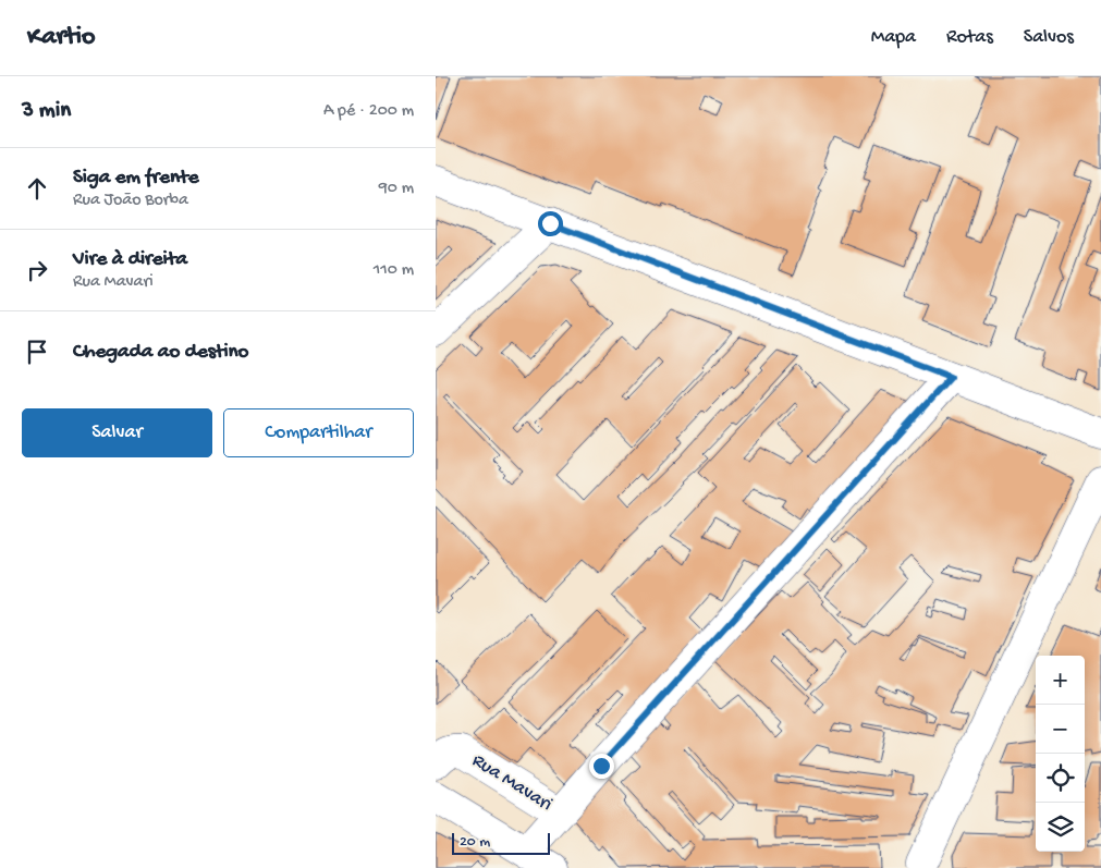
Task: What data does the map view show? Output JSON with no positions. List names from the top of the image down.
{
  "streets": {
    "street": ["Rua Mavari"]
  },
  "scale_bar": "20 m",
  "page": {
    "header": "Kartio",
    "nav": ["Mapa", "Rotas", "Salvos"],
    "heading": ["3 min", "A pé · 200 m"],
    "list": [
      ["Siga em frente", "Rua João Borba", "90 m"],
      ["Vire à direita", "Rua Mavari", "110 m"],
      "Chegada ao destino"
    ],
    "buttons": ["Salvar", "Compartilhar"],
    "map_buttons": ["+", "−"],
    "scale": "20 m"
  }
}
